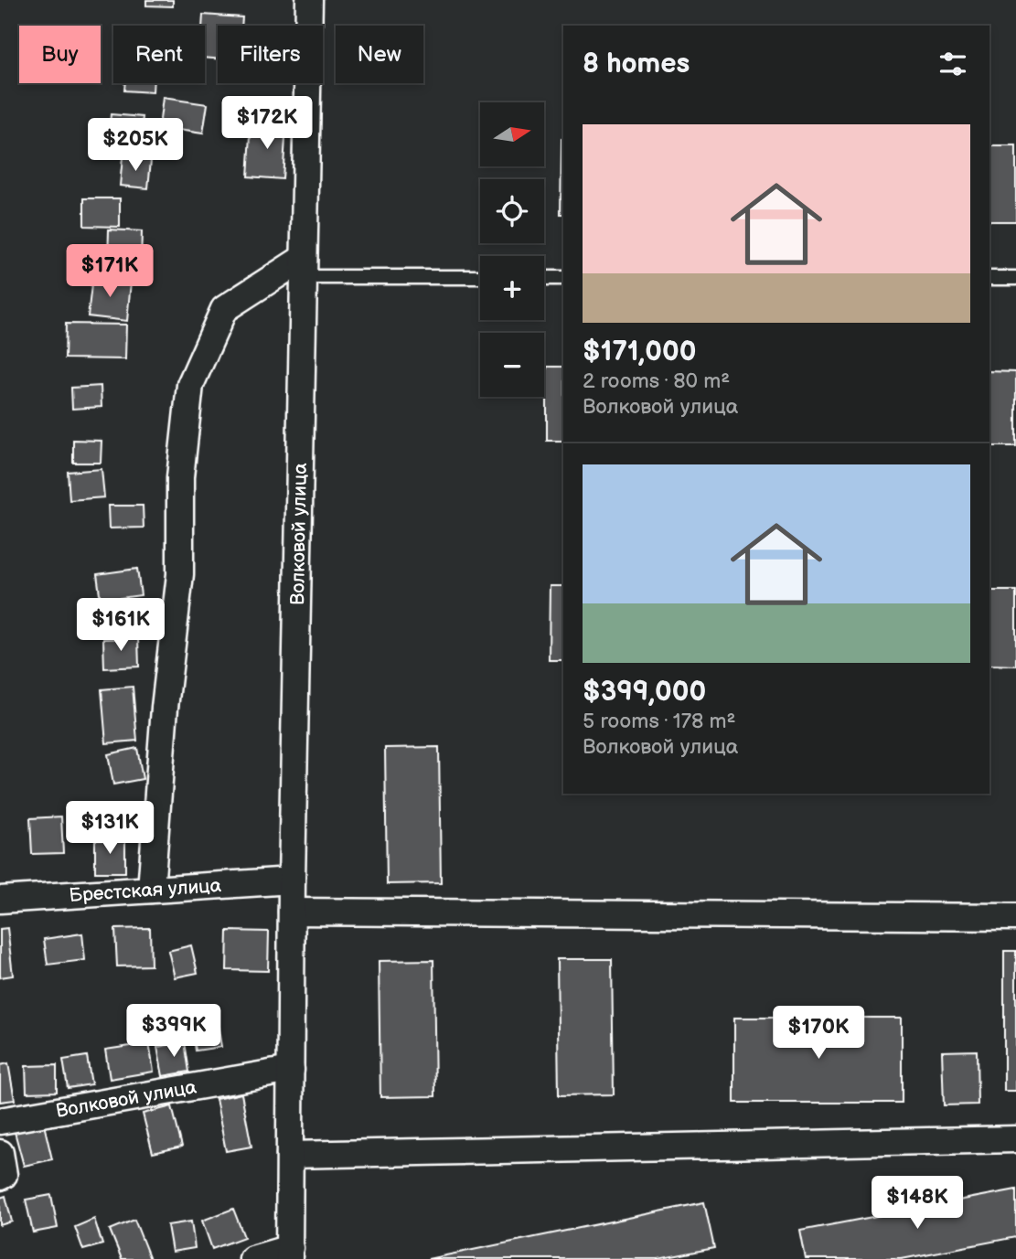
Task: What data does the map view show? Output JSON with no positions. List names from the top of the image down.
{
  "streets": {
    "street": ["Волковой улица", "Брестская улица"]
  },
  "crossings": [
    ["Волковой улица", "Брестская улица"]
  ],
  "north": "right",
  "page": {
    "chip": [
      "Buy",
      "Rent",
      "Filters",
      "New"
    ],
    "heading": "8 homes",
    "price": [
      "$172K",
      "$205K",
      "$171K",
      "$161K",
      "$131K",
      "$399K",
      "$170K",
      "$148K"
    ],
    "map_buttons": ["+", "−"],
    "list": [
      {
        "name": "$171,000",
        "note": "2 rooms · 80 m² · Волковой улица"
      },
      {
        "name": "$399,000",
        "note": "5 rooms · 178 m² · Волковой улица"
      }
    ]
  }
}
